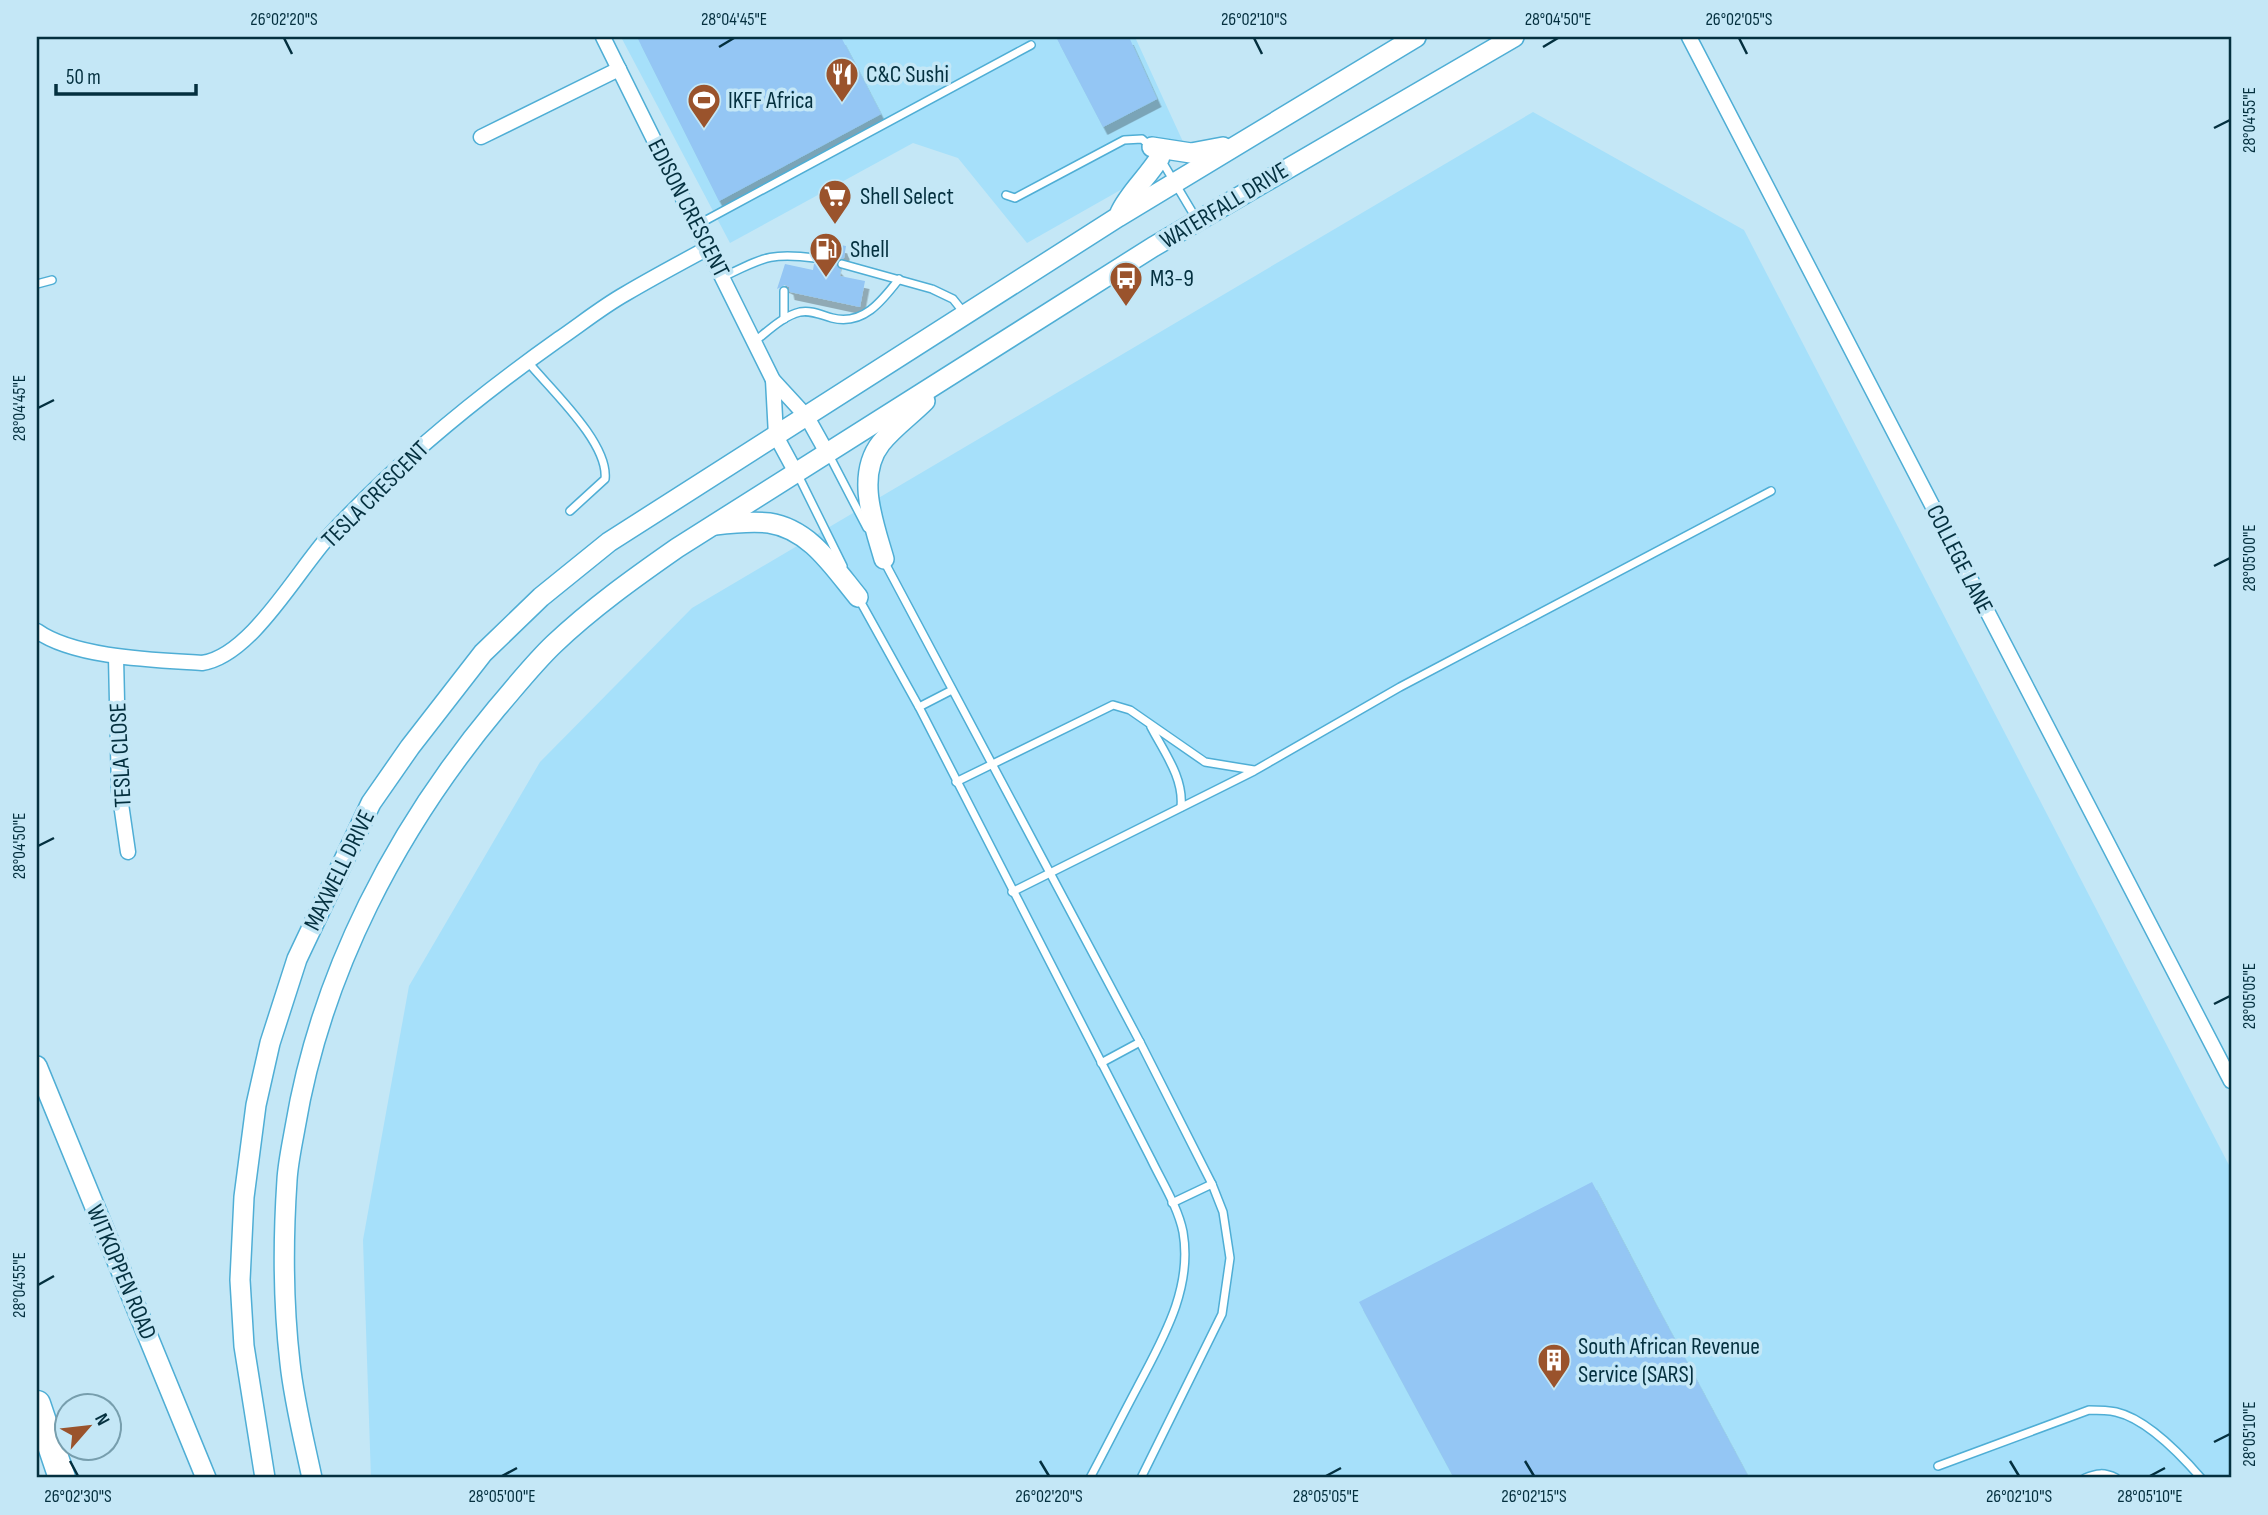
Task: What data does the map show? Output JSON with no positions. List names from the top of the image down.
{
  "streets": {
    "main road": ["WATERFALL DRIVE", "MAXWELL DRIVE", "WITKOPPEN ROAD"],
    "street": [
      "EDISON CRESCENT",
      "TESLA CRESCENT",
      "COLLEGE LANE",
      "TESLA CLOSE"
    ]
  },
  "crossings": [
    ["WATERFALL DRIVE", "EDISON CRESCENT"],
    ["WATERFALL DRIVE", "MAXWELL DRIVE"],
    ["EDISON CRESCENT", "TESLA CRESCENT"],
    ["EDISON CRESCENT", "MAXWELL DRIVE"],
    ["TESLA CRESCENT", "TESLA CLOSE"]
  ],
  "places": {
    "restaurant": ["C&C Sushi"],
    "sports": ["IKFF Africa"],
    "supermarket": ["Shell Select"],
    "fuel station": ["Shell"],
    "bus stop": ["M3-9"],
    "building": ["South African Revenue Service (SARS)"]
  },
  "scale_bar": "50 m",
  "north": "top right",
  "coordinates": [
    "26°02'20\"S",
    "28°04'45\"E",
    "26°02'10\"S",
    "28°04'50\"E",
    "26°02'05\"S",
    "28°04'55\"E",
    "28°05'00\"E",
    "28°05'05\"E",
    "28°05'10\"E",
    "26°02'30\"S",
    "26°02'15\"S"
  ]
}
